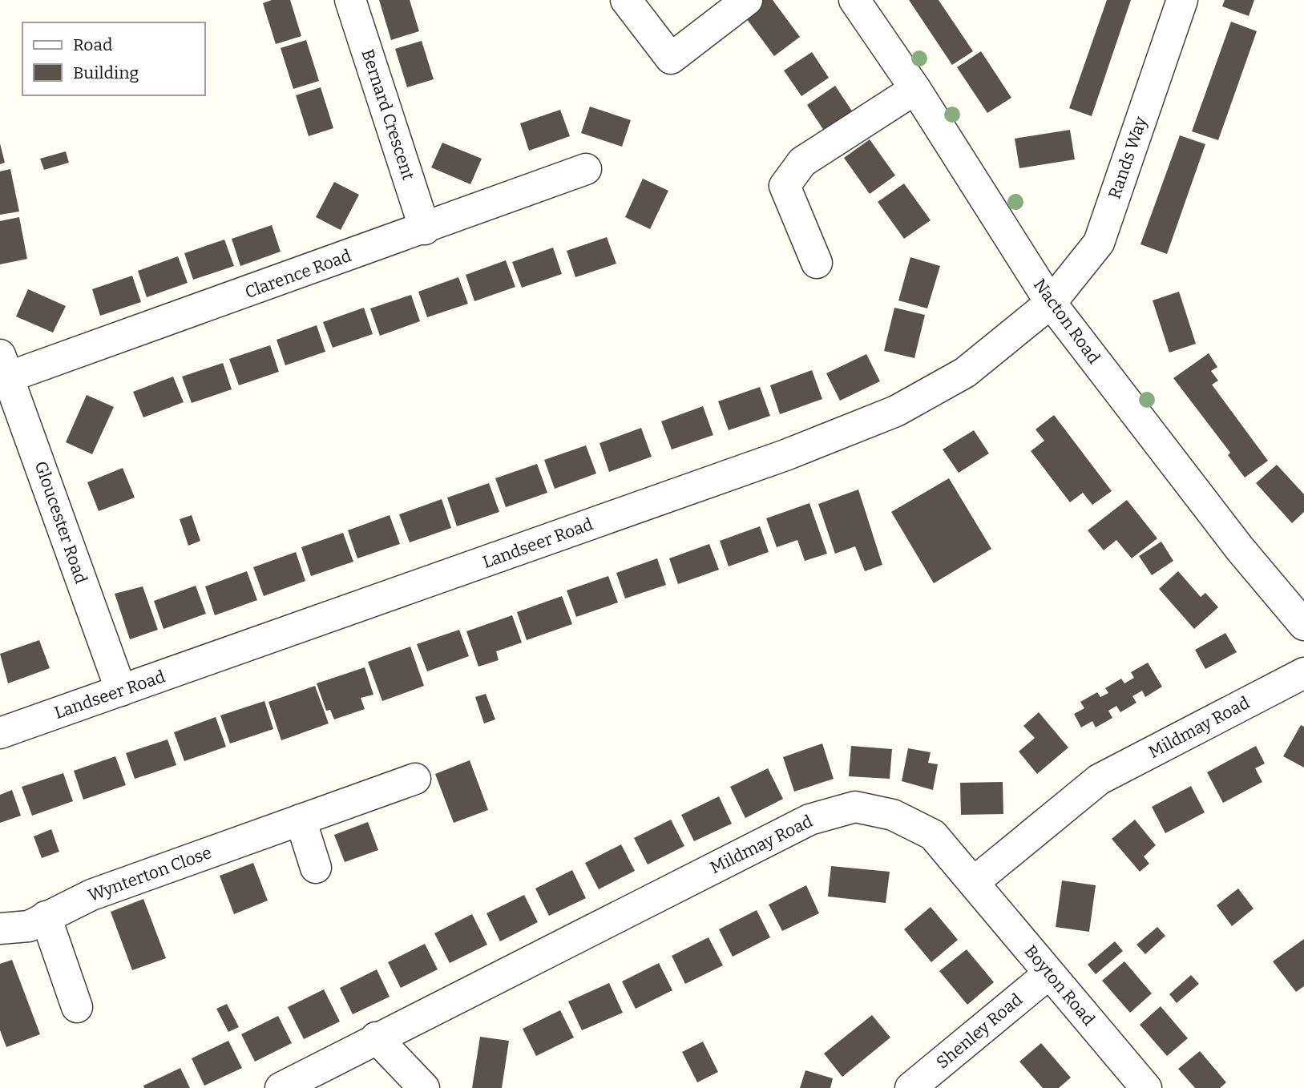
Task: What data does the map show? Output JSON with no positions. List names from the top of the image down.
{
  "streets": {
    "street": [
      "Bernard Crescent",
      "Rands Way",
      "Clarence Road",
      "Nacton Road",
      "Gloucester Road",
      "Landseer Road",
      "Mildmay Road",
      "Wynterton Close",
      "Boyton Road",
      "Shenley Road"
    ]
  },
  "crossings": [
    ["Bernard Crescent", "Clarence Road"],
    ["Rands Way", "Nacton Road"],
    ["Rands Way", "Landseer Road"],
    ["Clarence Road", "Gloucester Road"],
    ["Nacton Road", "Landseer Road"],
    ["Gloucester Road", "Landseer Road"],
    ["Mildmay Road", "Boyton Road"],
    ["Boyton Road", "Shenley Road"]
  ],
  "legend": ["Road", "Building"]
}
